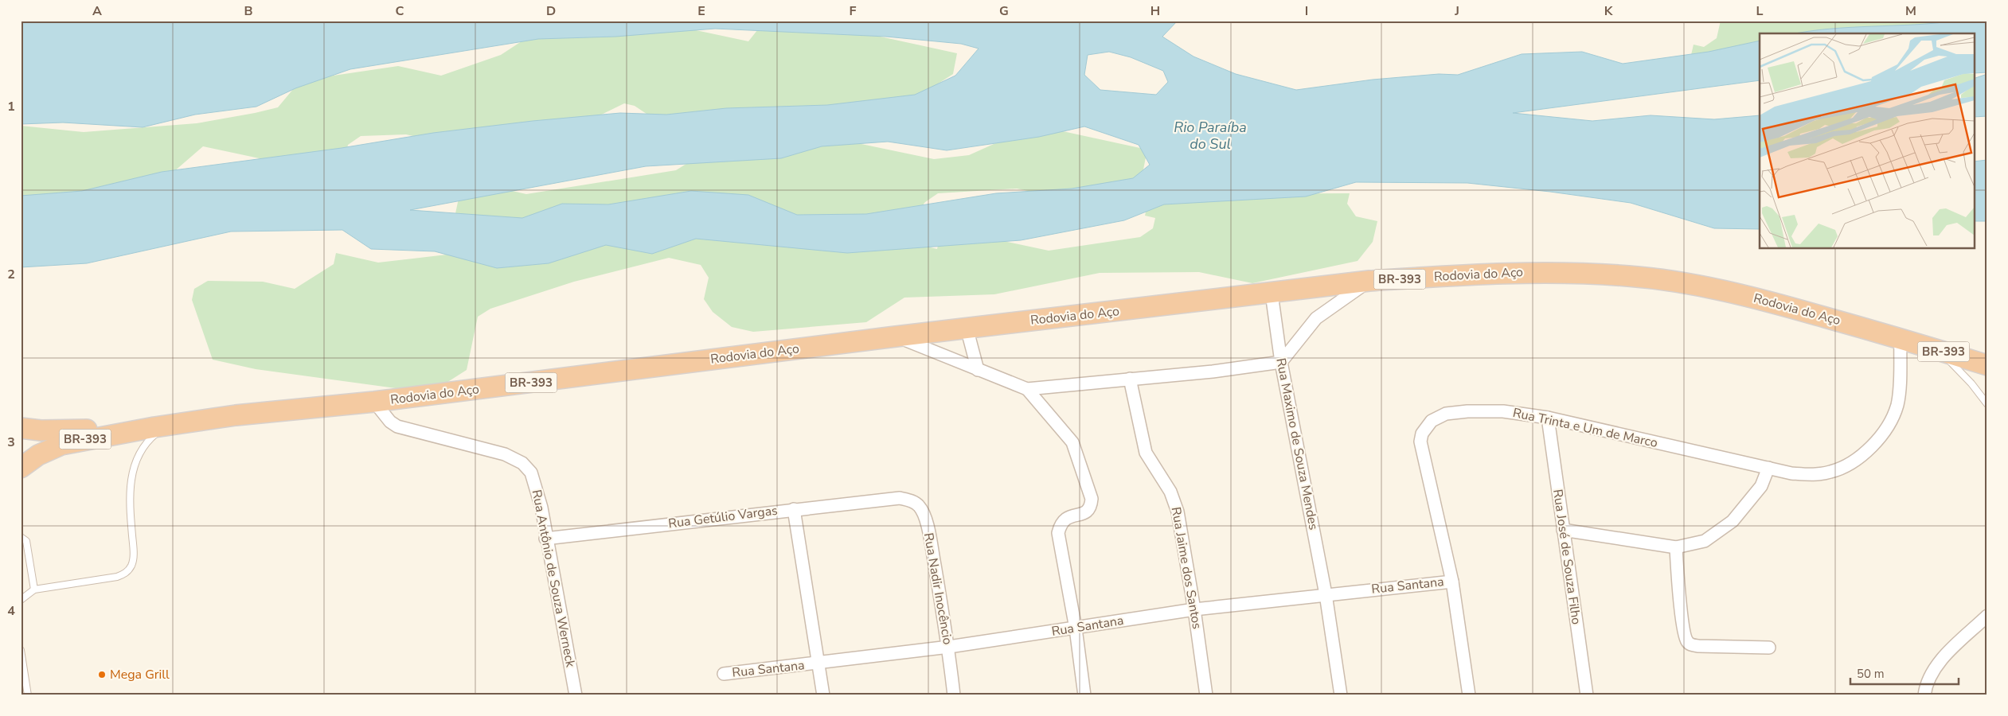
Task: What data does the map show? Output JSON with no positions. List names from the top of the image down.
{
  "streets": {
    "highway": ["Rodovia do Aço", "BR-393"],
    "street": [
      "Rua Trinta e Um de Marco",
      "Rua Maximo de Souza Mendes",
      "Rua Getúlio Vargas",
      "Rua José de Souza Filho",
      "Rua Jaime dos Santos",
      "Rua Antônio de Souza Werneck",
      "Rua Santana",
      "Rua Nadir Inocêncio"
    ]
  },
  "crossings": [
    ["Rodovia do Aço", "Rua Trinta e Um de Marco"],
    ["Rodovia do Aço", "Rua Maximo de Souza Mendes"],
    ["Rodovia do Aço", "Rua Antônio de Souza Werneck"],
    ["Rua Trinta e Um de Marco", "Rua José de Souza Filho"],
    ["Rua Trinta e Um de Marco", "Rua Santana"],
    ["Rua Maximo de Souza Mendes", "Rua Santana"],
    ["Rua Getúlio Vargas", "Rua Antônio de Souza Werneck"],
    ["Rua Getúlio Vargas", "Rua Nadir Inocêncio"],
    ["Rua Jaime dos Santos", "Rua Santana"],
    ["Rua Santana", "Rua Nadir Inocêncio"]
  ],
  "water": ["Rio Paraíba do Sul"],
  "places": ["Mega Grill"],
  "scale_bar": "50 m",
  "grid": {
    "columns": [
      "A",
      "B",
      "C",
      "D",
      "E",
      "F",
      "G",
      "H",
      "I",
      "J",
      "K",
      "L",
      "M"
    ],
    "rows": [
      "1",
      "2",
      "3",
      "4"
    ]
  }
}
